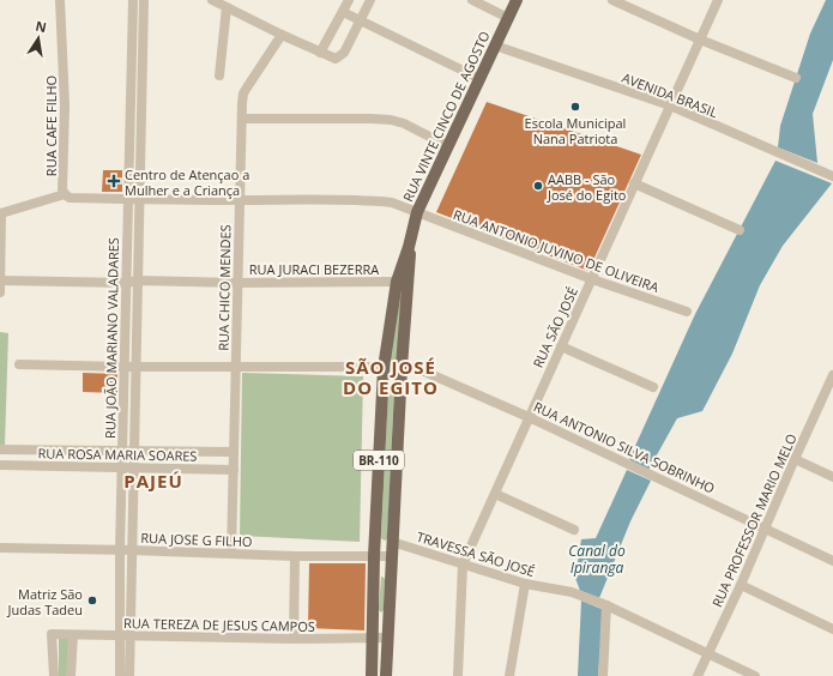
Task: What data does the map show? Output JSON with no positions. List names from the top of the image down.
{
  "streets": {
    "main road": ["RUA VINTE CINCO DE AGOSTO", "BR-110"],
    "street": [
      "AVENIDA BRASIL",
      "RUA CAFE FILHO",
      "RUA ANTONIO JUVINO DE OLIVEIRA",
      "RUA JURACI BEZERRA",
      "RUA CHICO MENDES",
      "RUA SÃO JOSÉ",
      "RUA JOÃO MARIANO VALADARES",
      "RUA ANTONIO SILVA SOBRINHO",
      "RUA ROSA MARIA SOARES",
      "RUA PROFESSOR MARIO MELO",
      "RUA JOSE G FILHO",
      "TRAVESSA SÃO JOSÉ",
      "RUA TEREZA DE JESUS CAMPOS"
    ]
  },
  "crossings": [
    ["AVENIDA BRASIL", "RUA VINTE CINCO DE AGOSTO"],
    ["AVENIDA BRASIL", "RUA SÃO JOSÉ"],
    ["RUA VINTE CINCO DE AGOSTO", "RUA ANTONIO JUVINO DE OLIVEIRA"],
    ["RUA VINTE CINCO DE AGOSTO", "BR-110"],
    ["RUA CAFE FILHO", "RUA ANTONIO JUVINO DE OLIVEIRA"],
    ["RUA ANTONIO JUVINO DE OLIVEIRA", "RUA CHICO MENDES"],
    ["RUA ANTONIO JUVINO DE OLIVEIRA", "RUA SÃO JOSÉ"],
    ["RUA ANTONIO JUVINO DE OLIVEIRA", "RUA JOÃO MARIANO VALADARES"],
    ["RUA JURACI BEZERRA", "RUA CHICO MENDES"],
    ["RUA JURACI BEZERRA", "RUA JOÃO MARIANO VALADARES"],
    ["RUA JURACI BEZERRA", "BR-110"],
    ["RUA CHICO MENDES", "RUA ANTONIO SILVA SOBRINHO"],
    ["RUA CHICO MENDES", "RUA ROSA MARIA SOARES"],
    ["RUA CHICO MENDES", "RUA JOSE G FILHO"],
    ["RUA SÃO JOSÉ", "RUA ANTONIO SILVA SOBRINHO"],
    ["RUA SÃO JOSÉ", "TRAVESSA SÃO JOSÉ"],
    ["RUA JOÃO MARIANO VALADARES", "RUA ANTONIO SILVA SOBRINHO"],
    ["RUA JOÃO MARIANO VALADARES", "RUA ROSA MARIA SOARES"],
    ["RUA JOÃO MARIANO VALADARES", "RUA JOSE G FILHO"],
    ["RUA JOÃO MARIANO VALADARES", "RUA TEREZA DE JESUS CAMPOS"],
    ["RUA ANTONIO SILVA SOBRINHO", "BR-110"],
    ["RUA ANTONIO SILVA SOBRINHO", "RUA PROFESSOR MARIO MELO"],
    ["BR-110", "RUA JOSE G FILHO"],
    ["BR-110", "TRAVESSA SÃO JOSÉ"],
    ["BR-110", "RUA TEREZA DE JESUS CAMPOS"],
    ["RUA PROFESSOR MARIO MELO", "TRAVESSA SÃO JOSÉ"]
  ],
  "districts": ["SÃO JOSÉ DO EGITO", "PAJEÚ"],
  "water": ["Canal do Ipiranga"],
  "places": {
    "other": ["Escola Municipal Nana Patriota", "AABB - São José do Egito", "Matriz São Judas Tadeu"],
    "health": ["Centro de Atençao a Mulher e a Criança"]
  },
  "north": "top"
}
